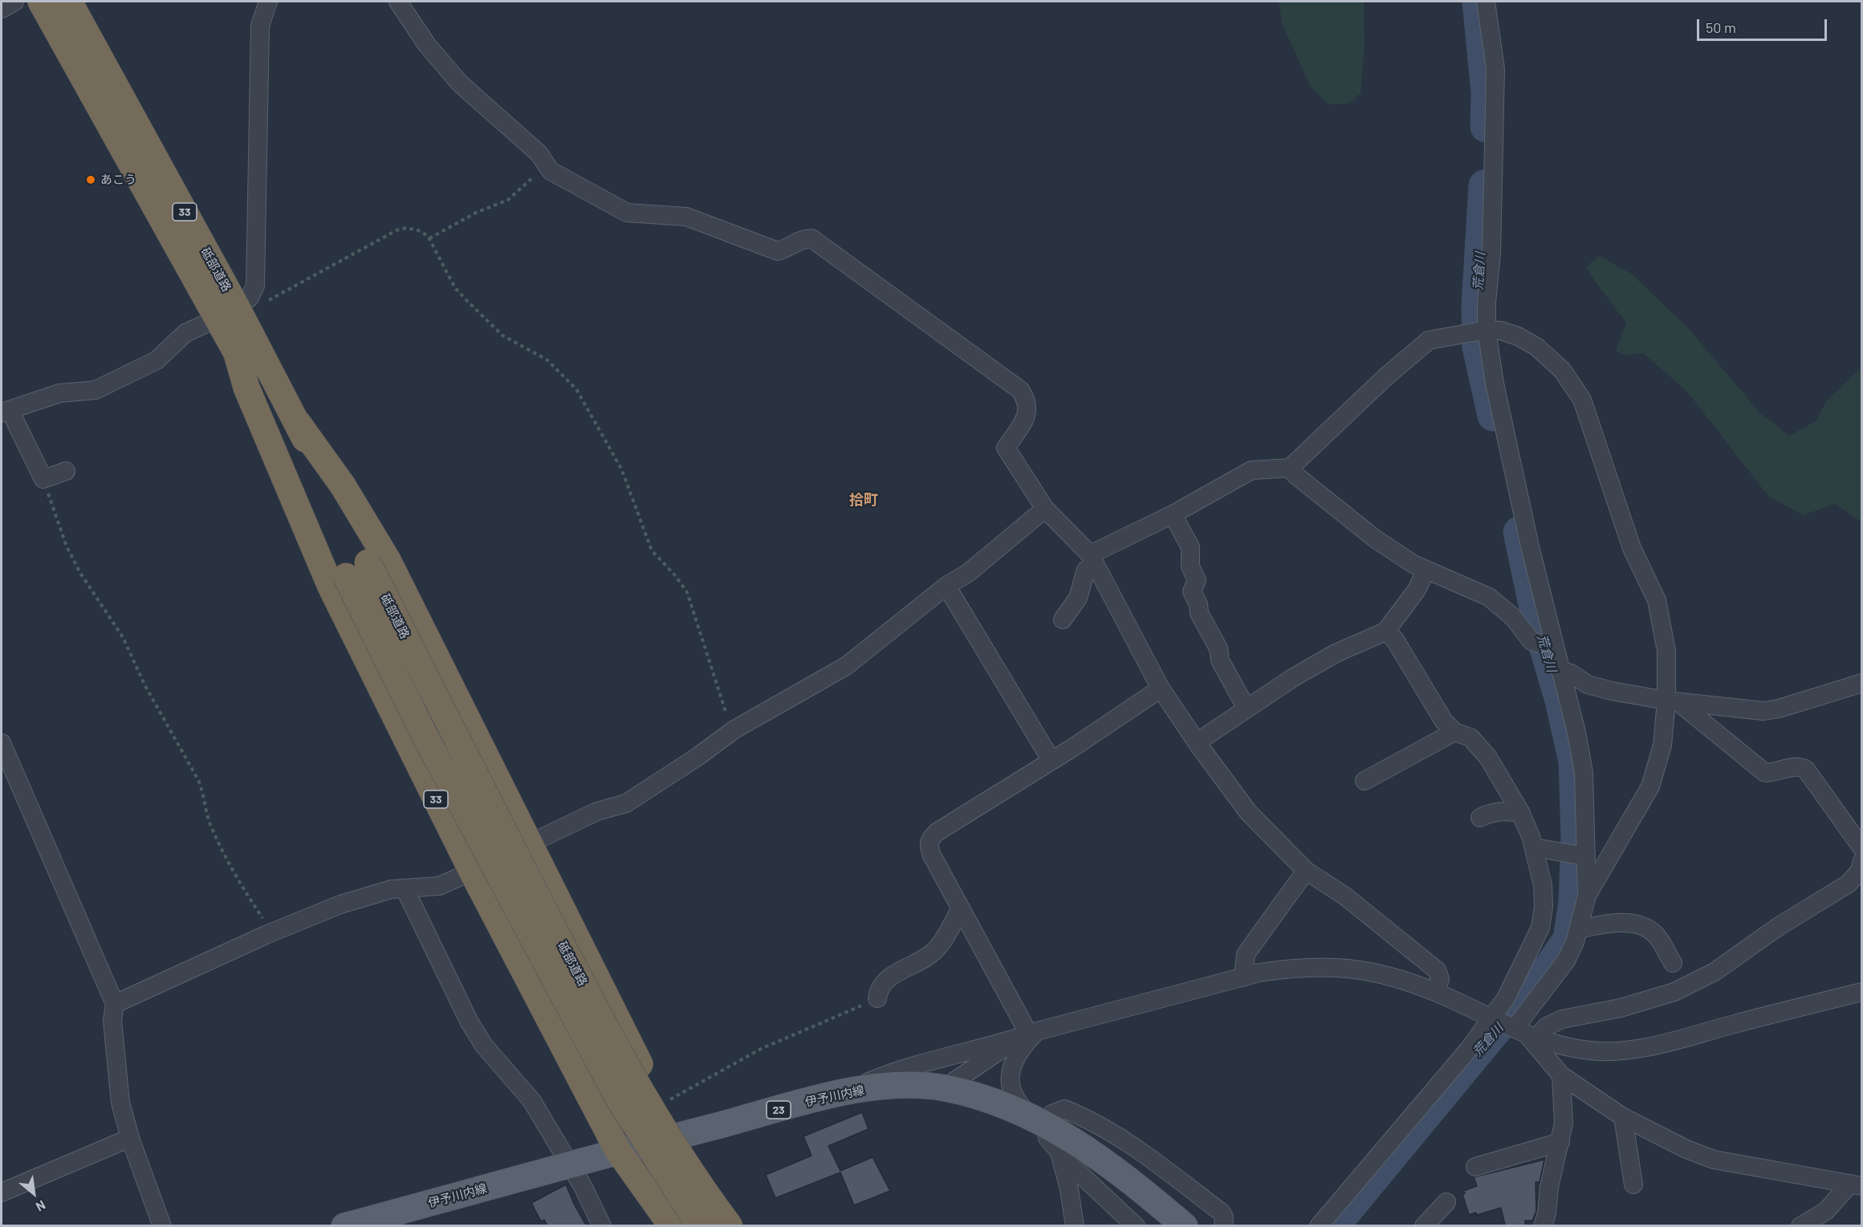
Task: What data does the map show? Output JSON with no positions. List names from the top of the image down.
{
  "streets": {
    "highway": ["33", "砥部道路"],
    "main road": ["伊予川内線", "23"]
  },
  "crossings": [
    ["33", "砥部道路"],
    ["33", "伊予川内線"]
  ],
  "districts": ["拾町"],
  "water": ["荒倉川"],
  "places": ["あこう"],
  "scale_bar": "50 m",
  "north": "bottom right"
}
